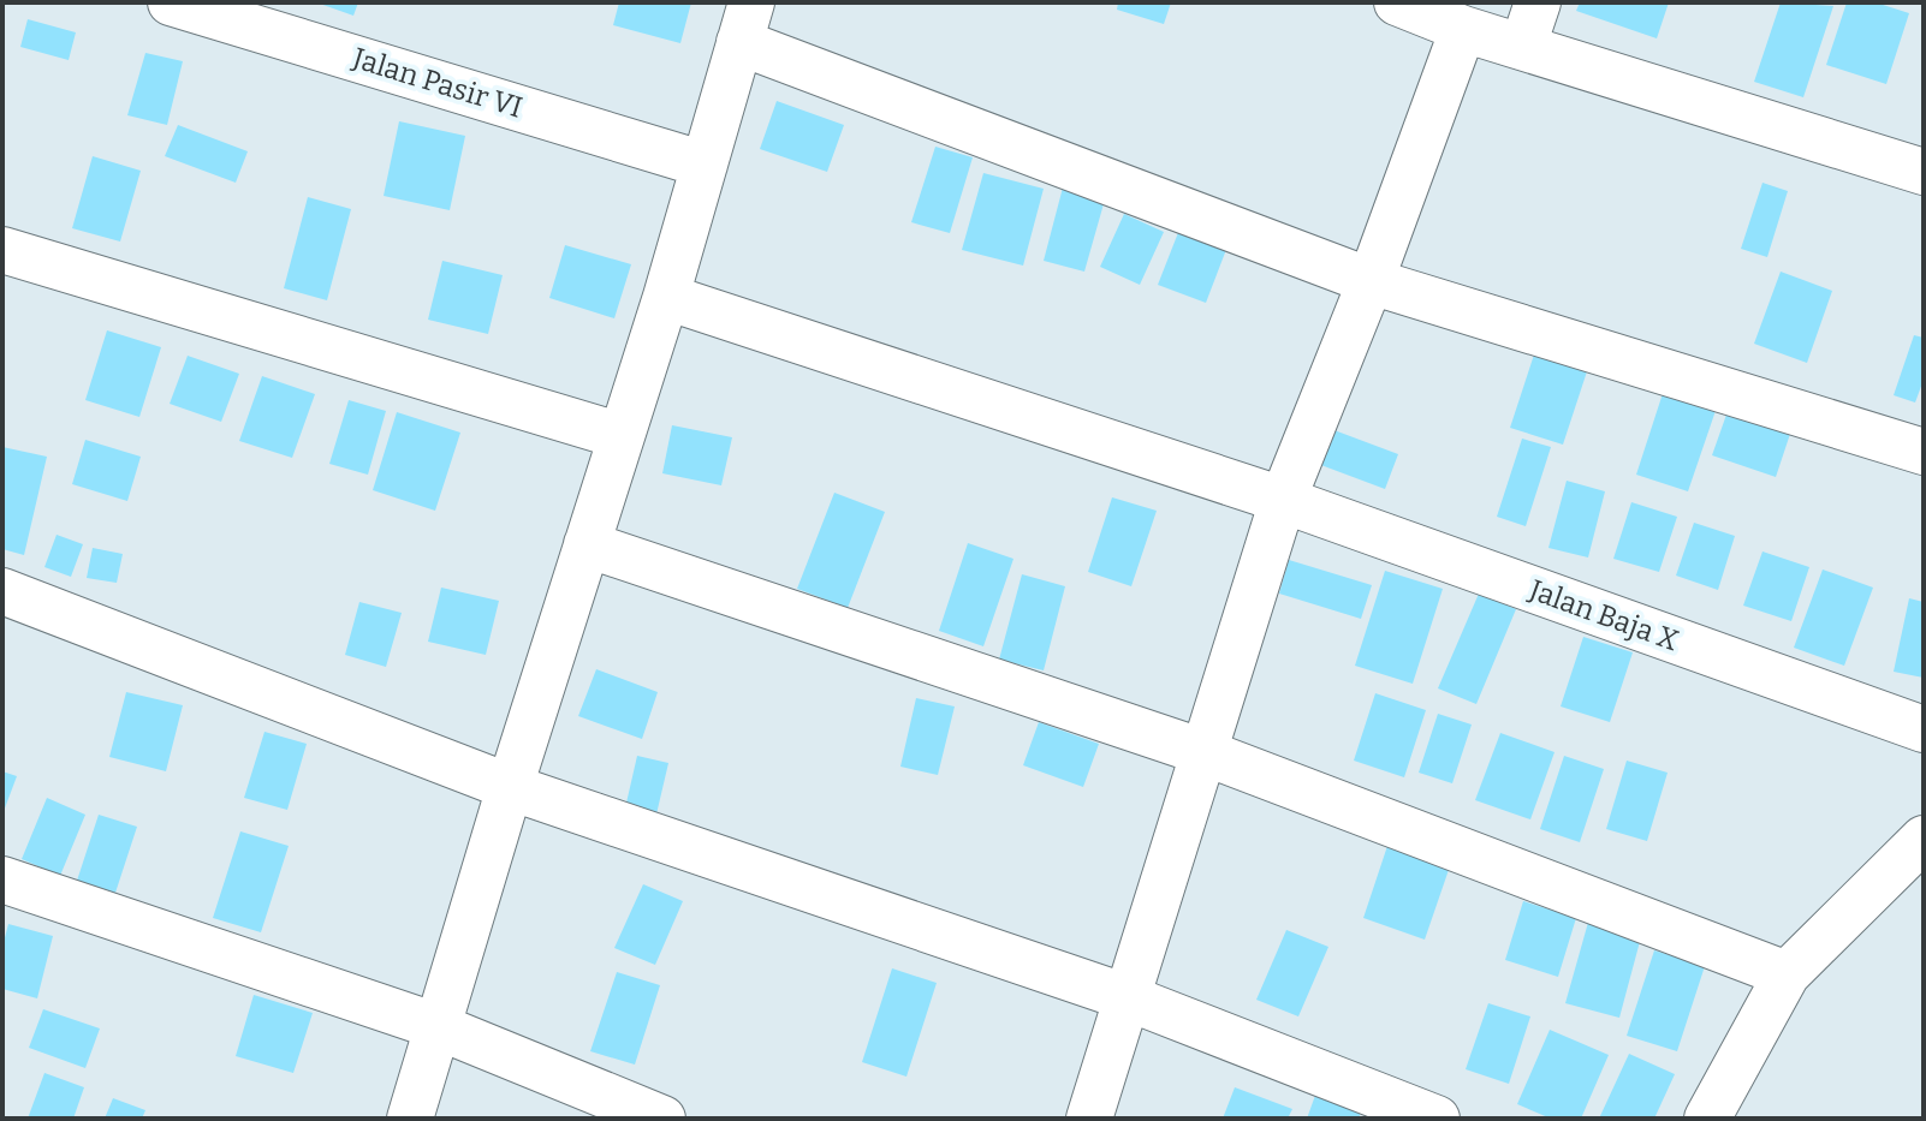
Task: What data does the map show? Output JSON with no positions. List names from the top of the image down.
{
  "streets": {
    "street": ["Jalan Pasir VI", "Jalan Baja X"]
  }
}
